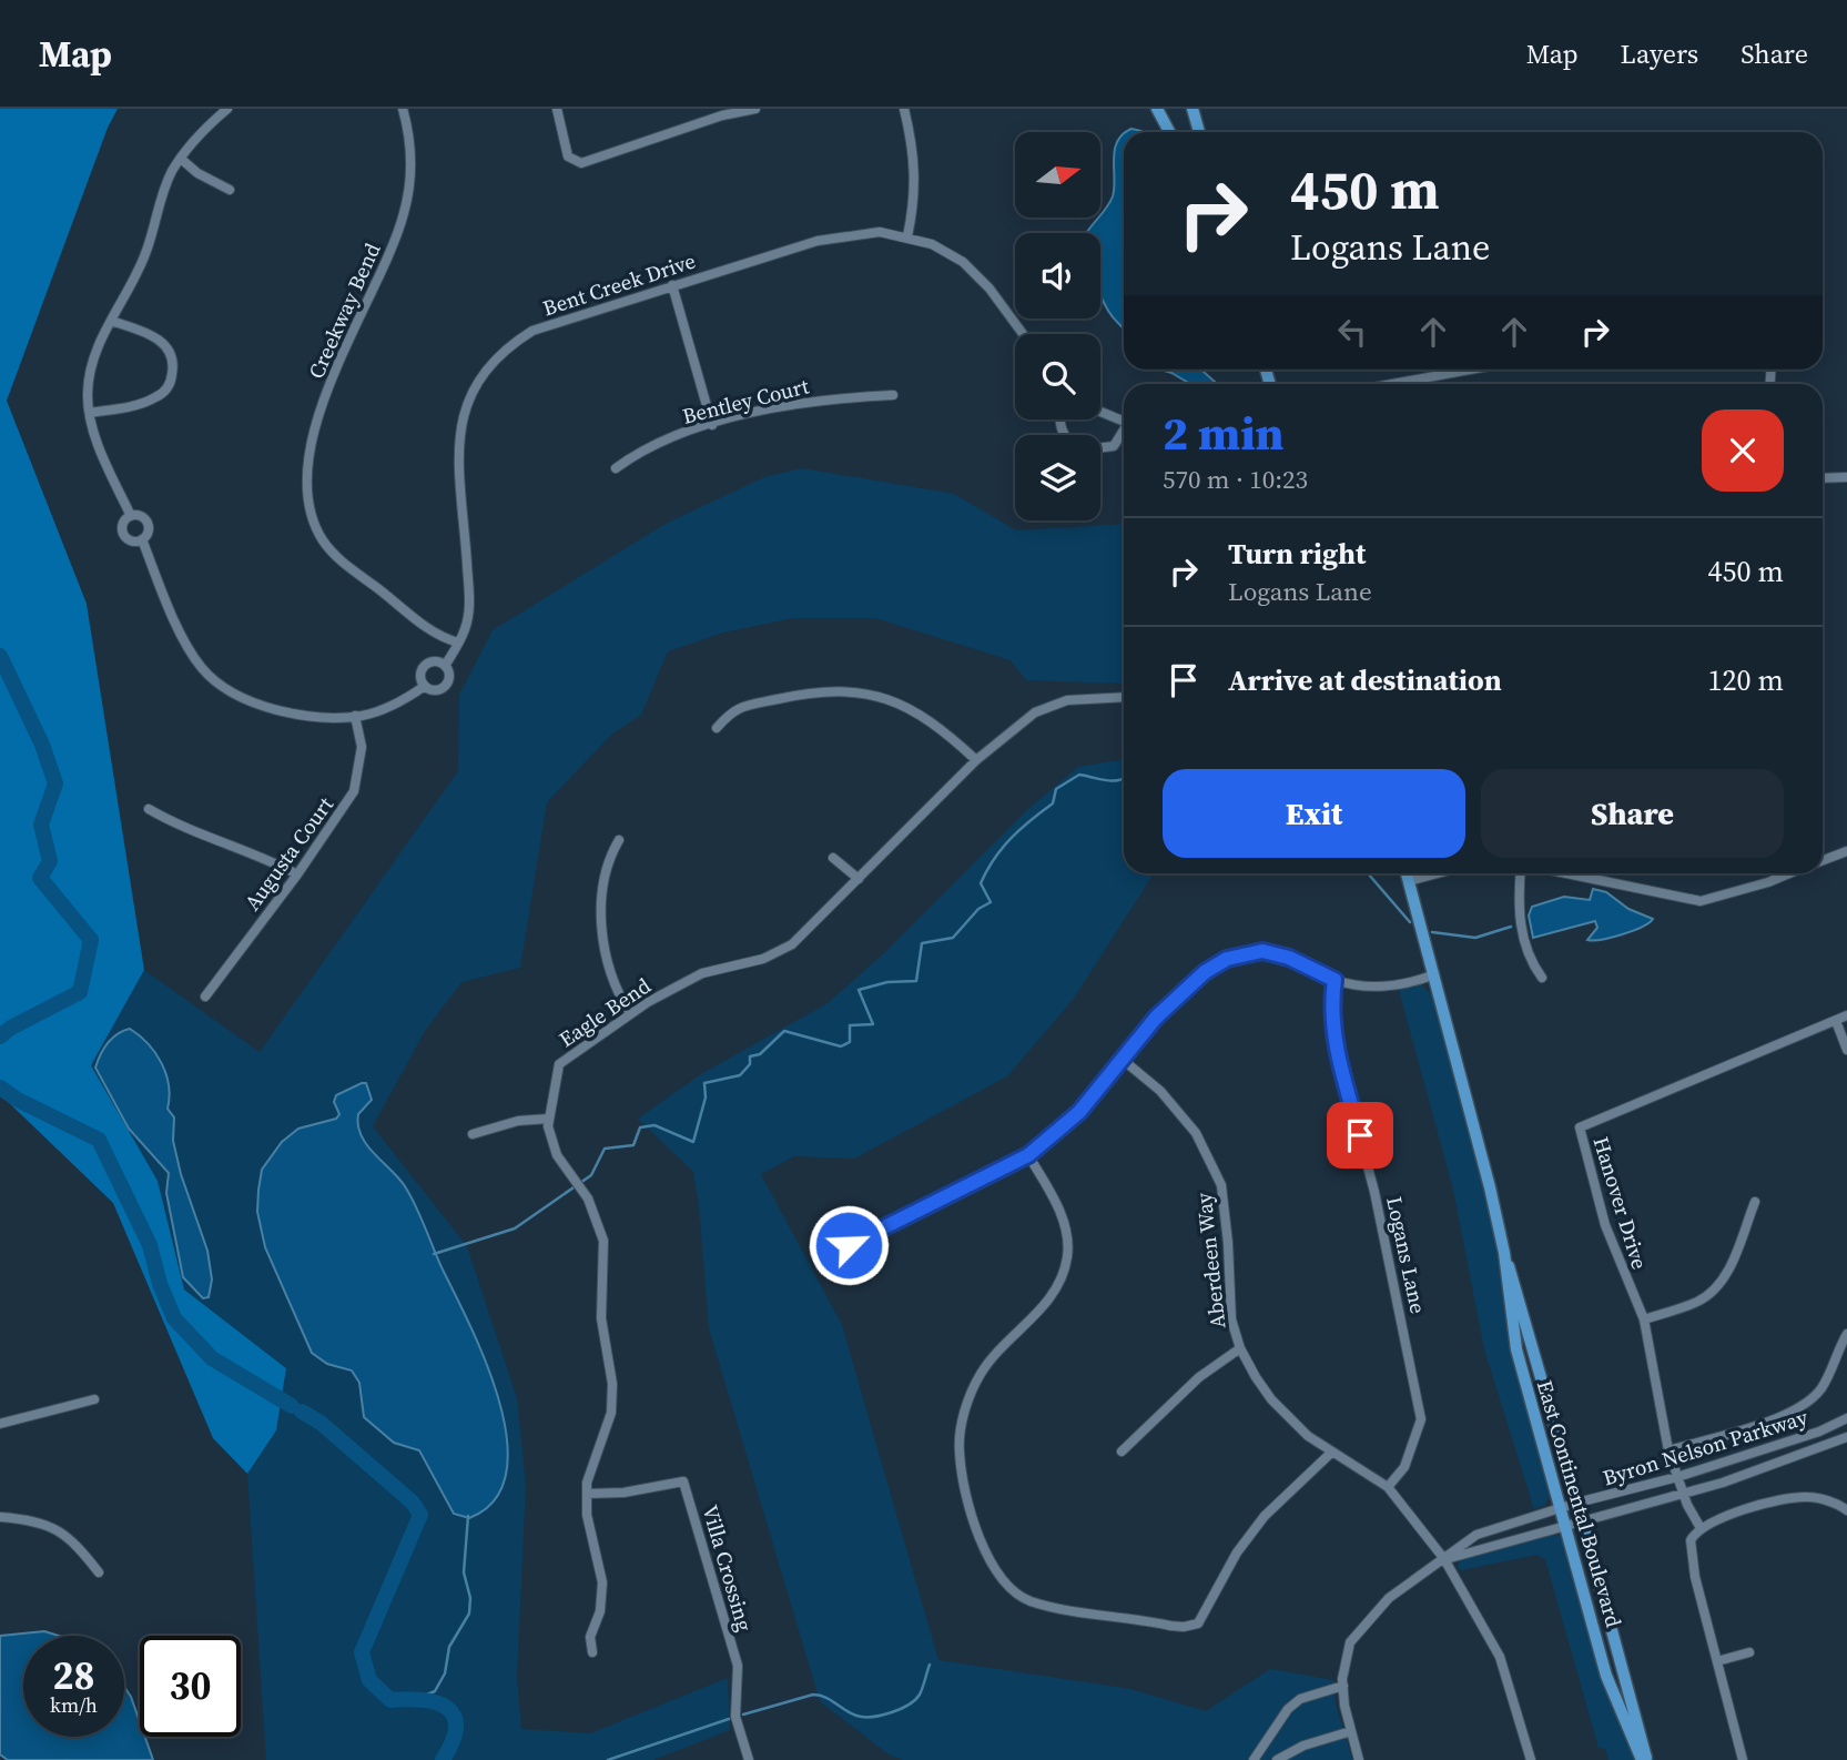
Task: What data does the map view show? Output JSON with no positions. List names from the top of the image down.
{
  "streets": {
    "main road": ["East Continental Boulevard"],
    "street": [
      "Bent Creek Drive",
      "Creekway Bend",
      "Bentley Court",
      "Augusta Court",
      "Eagle Bend",
      "Hanover Drive",
      "Logans Lane",
      "Aberdeen Way",
      "Byron Nelson Parkway",
      "Villa Crossing"
    ]
  },
  "crossings": [
    ["Bent Creek Drive", "Creekway Bend"],
    ["Eagle Bend", "Villa Crossing"],
    ["Hanover Drive", "Byron Nelson Parkway"],
    ["Logans Lane", "Aberdeen Way"],
    ["Aberdeen Way", "Byron Nelson Parkway"],
    ["Byron Nelson Parkway", "East Continental Boulevard"]
  ],
  "north": "right",
  "page": {
    "header": "Map",
    "nav": ["Map", "Layers", "Share"],
    "turn": ["450 m", "Logans Lane"],
    "heading": ["2 min", "570 m · 10:23"],
    "list": [
      {
        "name": "Turn right",
        "note": "Logans Lane",
        "value": "450 m"
      },
      {
        "name": "Arrive at destination",
        "value": "120 m"
      }
    ],
    "buttons": ["Exit", "Share"],
    "speed": "28 km/h",
    "limit": "30"
  }
}
